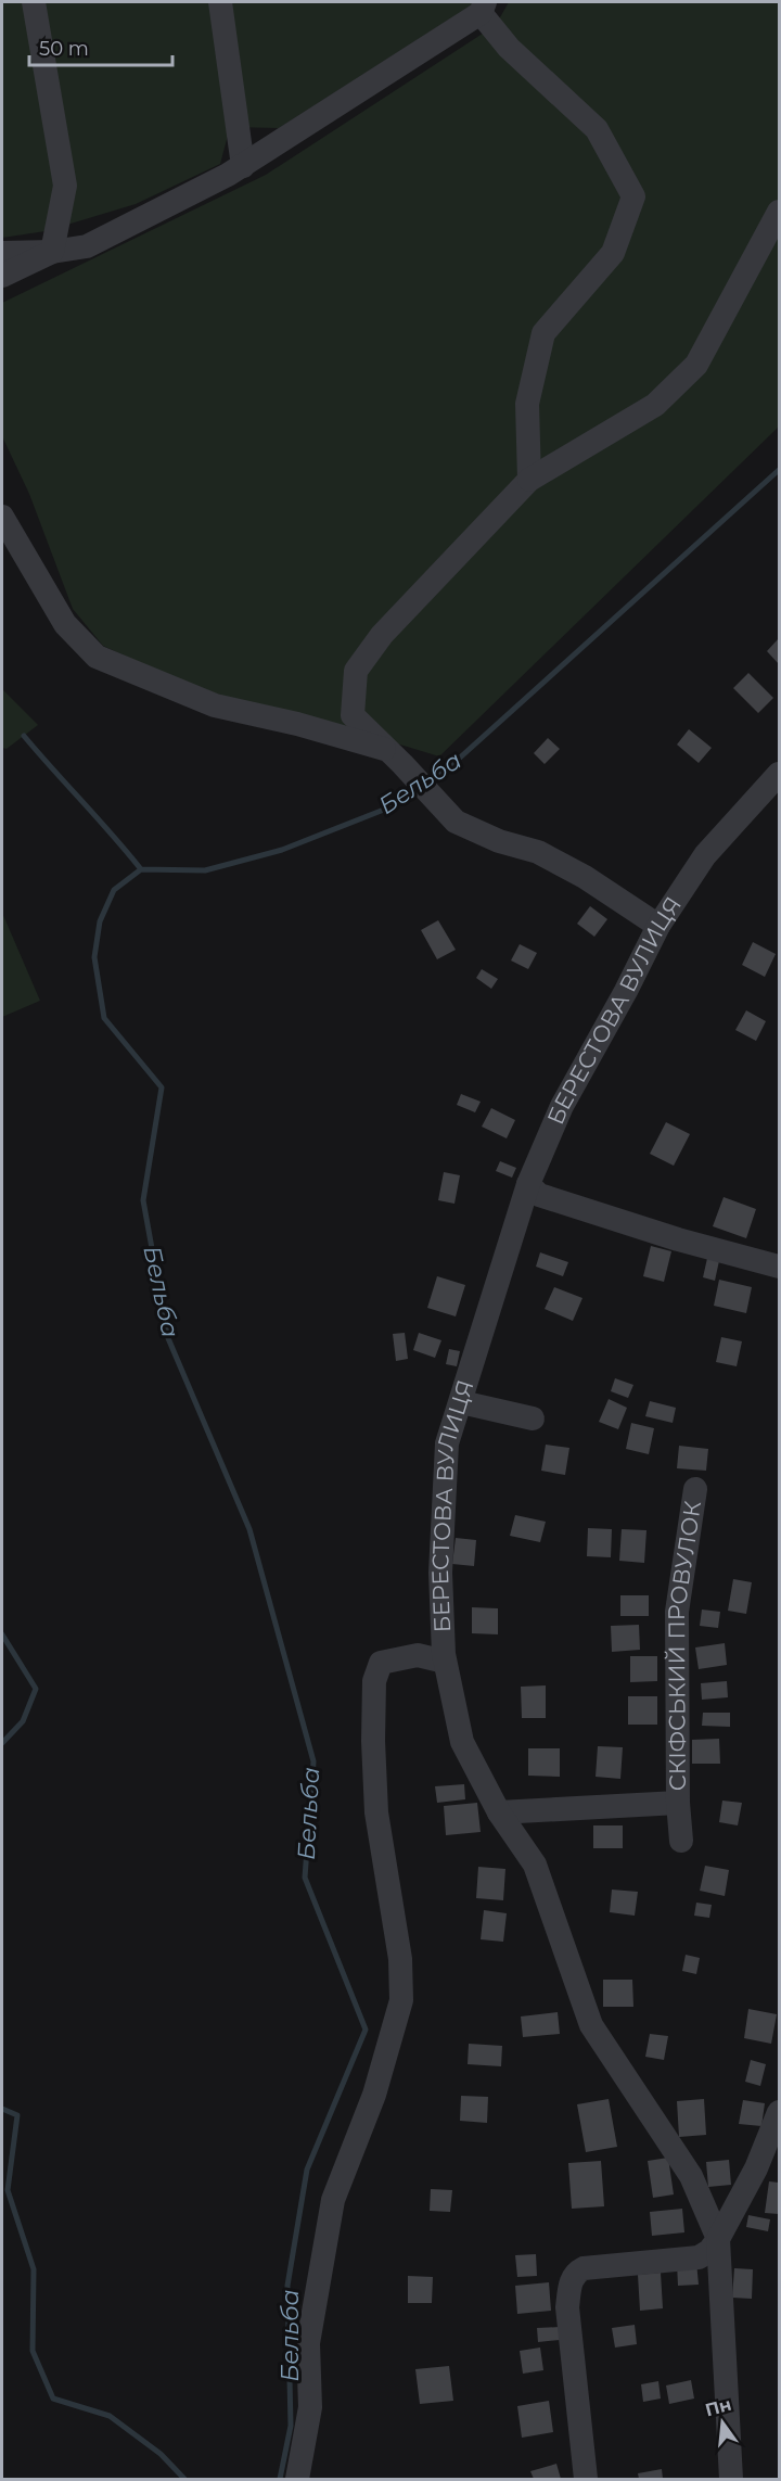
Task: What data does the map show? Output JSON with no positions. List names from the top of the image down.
{
  "streets": {
    "street": ["БЕРЕСТОВА ВУЛИЦЯ", "СКІФСЬКИЙ ПРОВУЛОК"]
  },
  "crossings": [
    ["БЕРЕСТОВА ВУЛИЦЯ", "СКІФСЬКИЙ ПРОВУЛОК"]
  ],
  "water": ["Бельба"],
  "scale_bar": "50 m",
  "north": "top"
}
